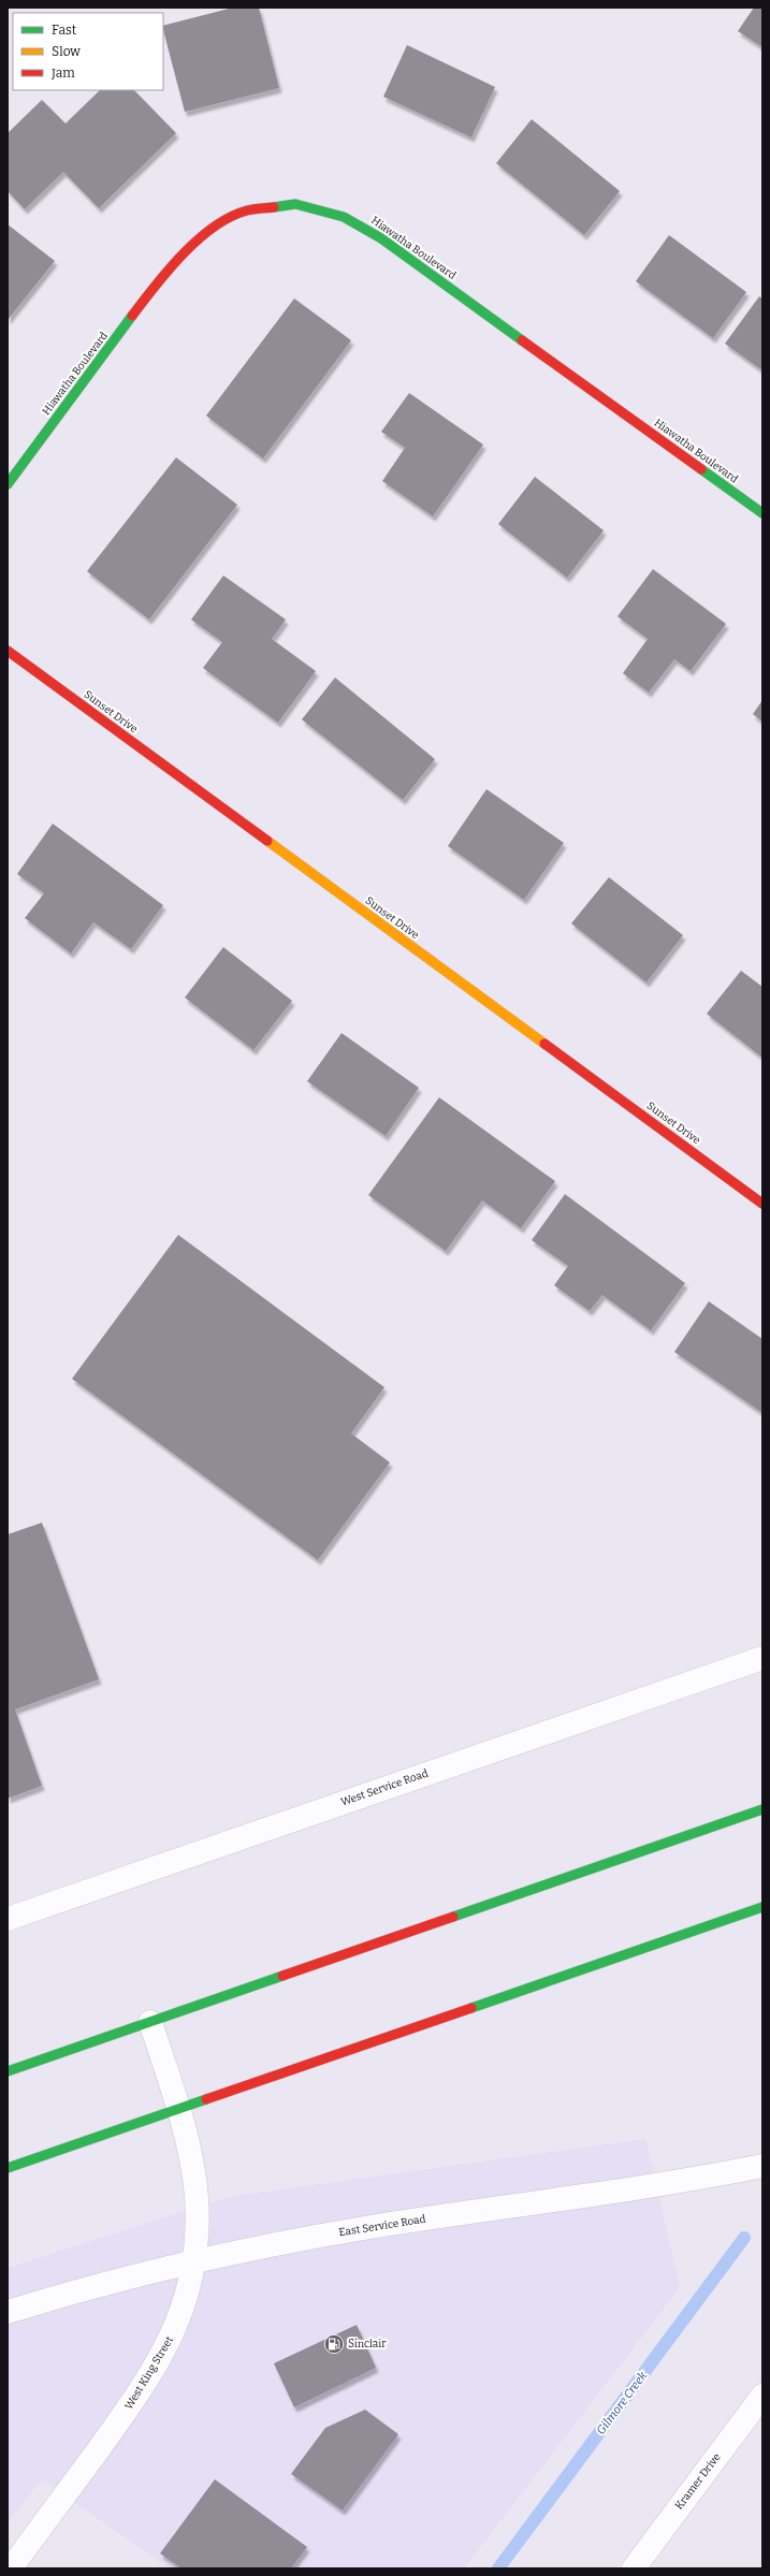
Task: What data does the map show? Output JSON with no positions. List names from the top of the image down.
{
  "streets": {
    "main road": ["Hiawatha Boulevard", "Sunset Drive"],
    "street": [
      "West Service Road",
      "East Service Road",
      "West King Street",
      "Kramer Drive"
    ]
  },
  "crossings": [
    ["East Service Road", "West King Street"]
  ],
  "water": ["Gilmore Creek"],
  "places": {
    "fuel station": ["Sinclair"]
  },
  "legend": ["Fast", "Slow", "Jam"]
}
